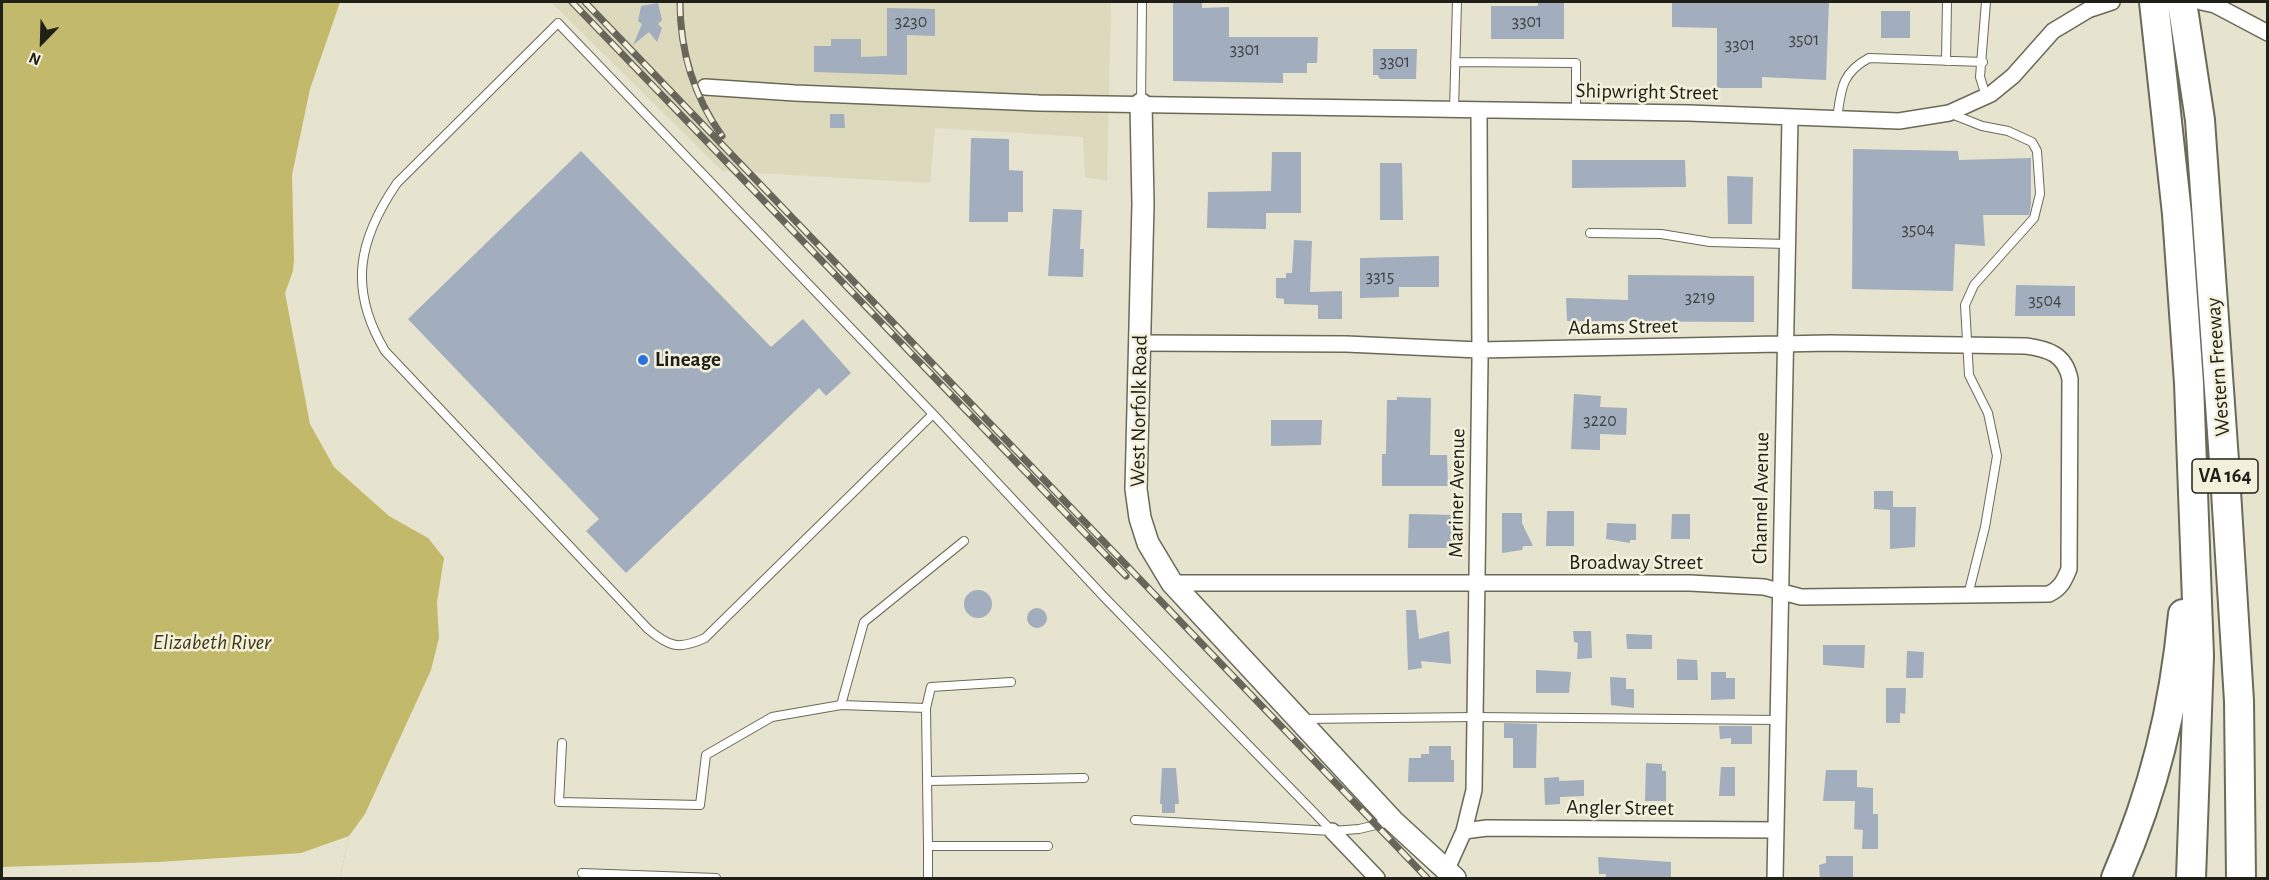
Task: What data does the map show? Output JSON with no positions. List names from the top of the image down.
{
  "streets": {
    "highway": ["Western Freeway", "VA 164"],
    "street": [
      "Shipwright Street",
      "Adams Street",
      "West Norfolk Road",
      "Mariner Avenue",
      "Channel Avenue",
      "Broadway Street",
      "Angler Street"
    ]
  },
  "crossings": [
    ["Shipwright Street", "West Norfolk Road"],
    ["Shipwright Street", "Mariner Avenue"],
    ["Shipwright Street", "Channel Avenue"],
    ["Adams Street", "West Norfolk Road"],
    ["Adams Street", "Mariner Avenue"],
    ["Adams Street", "Channel Avenue"],
    ["Adams Street", "Broadway Street"],
    ["West Norfolk Road", "Mariner Avenue"],
    ["West Norfolk Road", "Broadway Street"],
    ["Mariner Avenue", "Broadway Street"],
    ["Mariner Avenue", "Angler Street"],
    ["Channel Avenue", "Broadway Street"],
    ["Channel Avenue", "Angler Street"]
  ],
  "water": ["Elizabeth River"],
  "places": ["Lineage"],
  "house_numbers": [
    "3230",
    "3301",
    "3501",
    "3301",
    "3301",
    "3301",
    "3504",
    "3315",
    "3219",
    "3504",
    "3220"
  ],
  "north": "bottom left"
}
